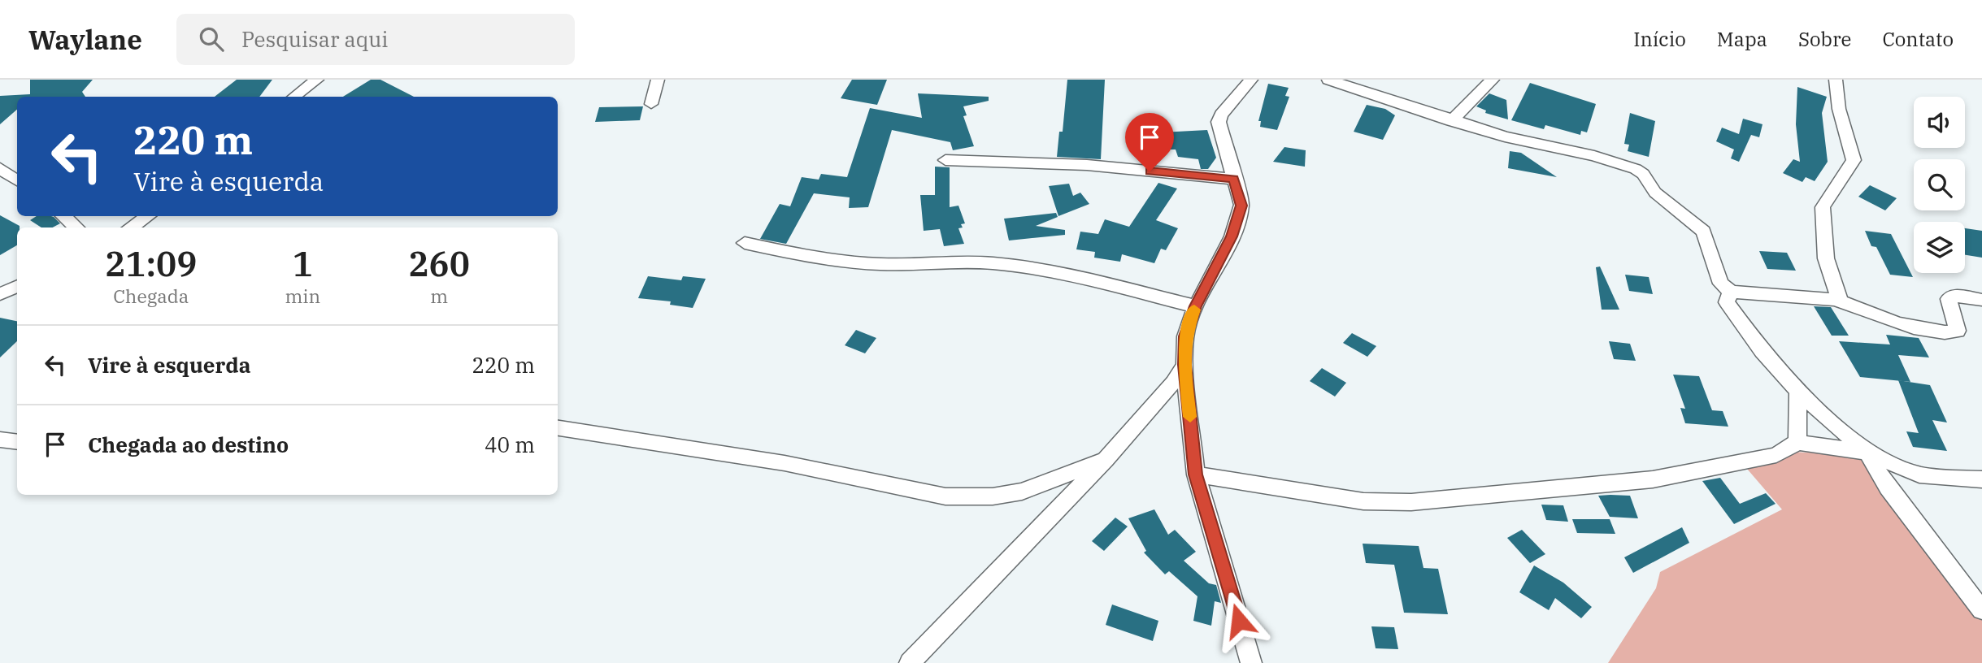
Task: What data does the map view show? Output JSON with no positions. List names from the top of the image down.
{
  "page": {
    "header": "Waylane",
    "search": "Pesquisar aqui",
    "nav": [
      "Início",
      "Mapa",
      "Sobre",
      "Contato"
    ],
    "turn": ["220 m", "Vire à esquerda"],
    "eta": [
      "21:09",
      "Chegada",
      "1",
      "min",
      "260",
      "m"
    ],
    "list": [
      {
        "name": "Vire à esquerda",
        "value": "220 m"
      },
      {
        "name": "Chegada ao destino",
        "value": "40 m"
      }
    ]
  }
}
